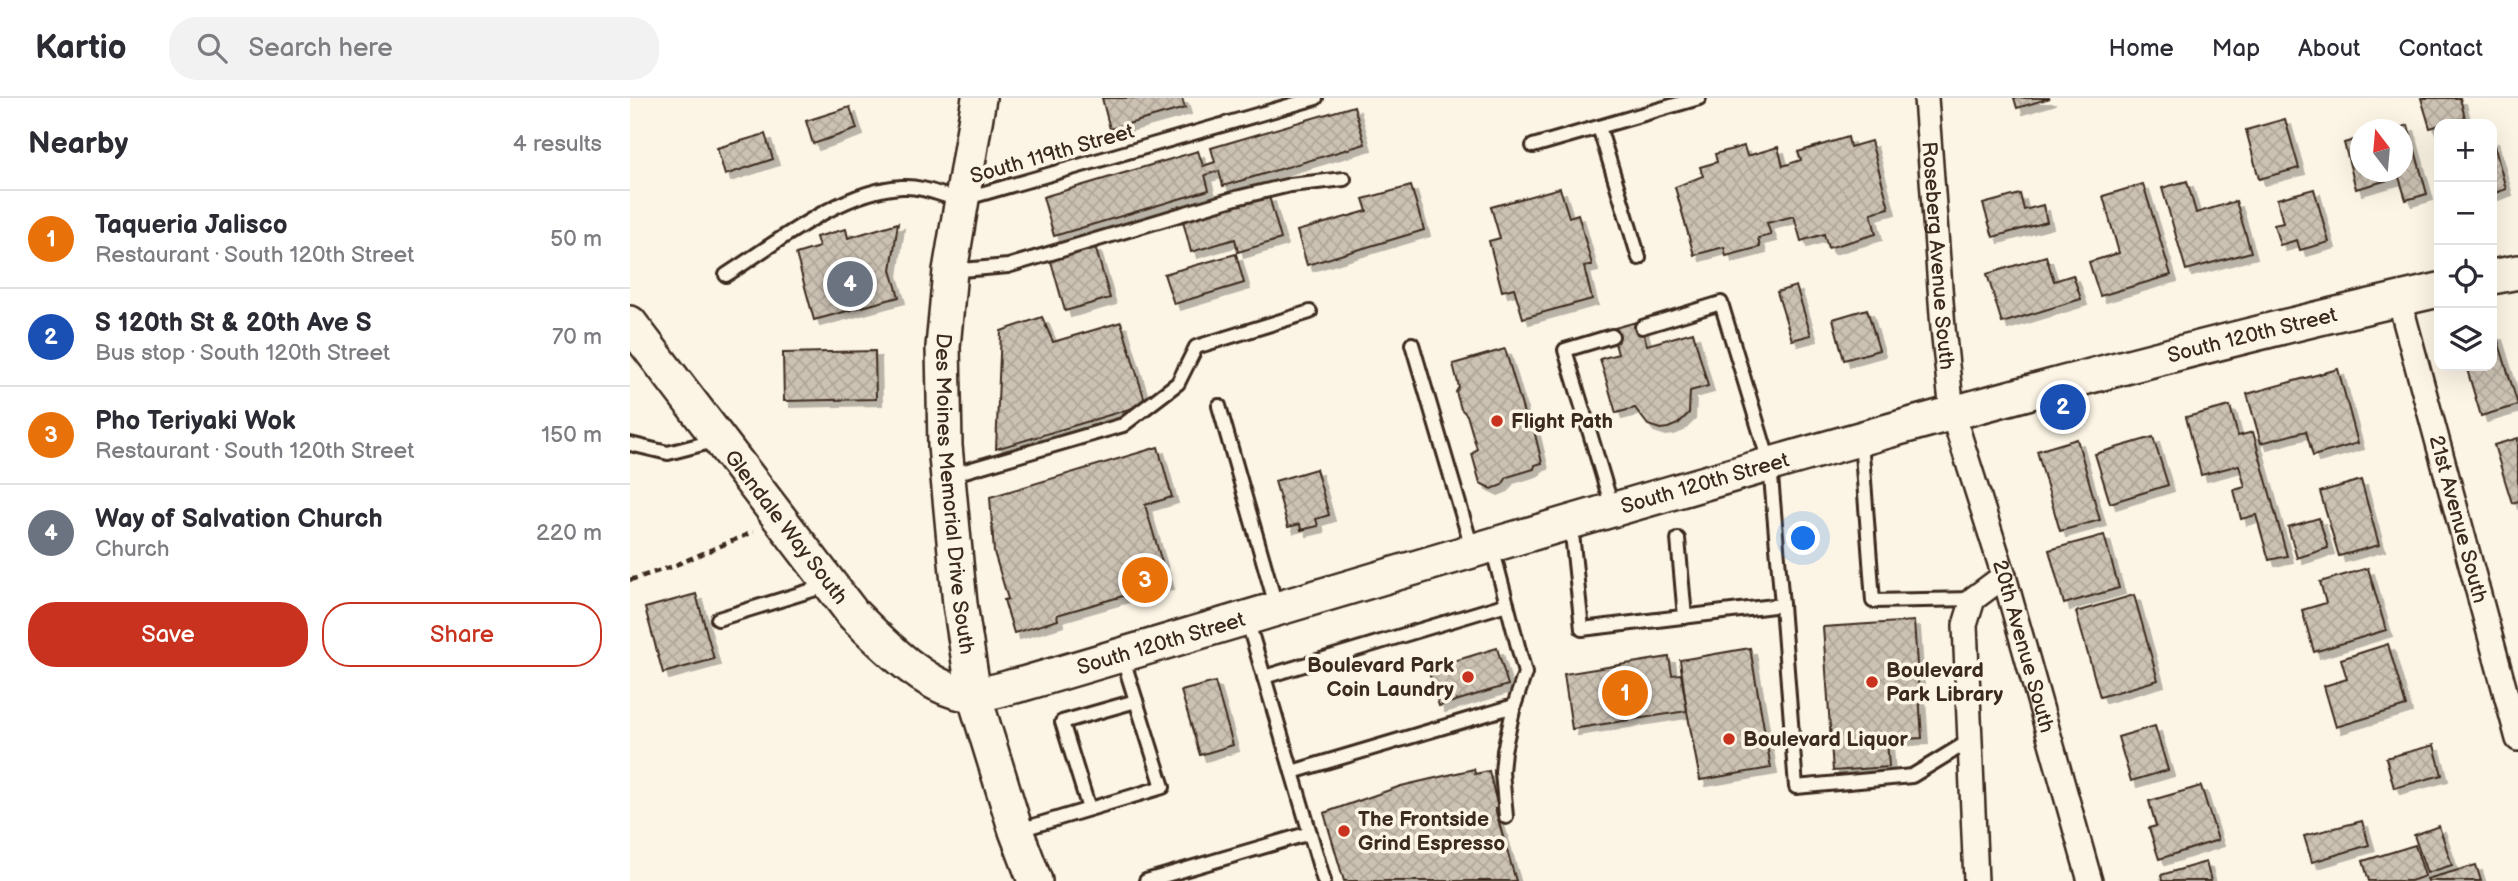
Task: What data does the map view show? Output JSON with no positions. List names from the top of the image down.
{
  "streets": {
    "street": [
      "Roseberg Avenue South",
      "South 120th Street",
      "Des Moines Memorial Drive South",
      "21st Avenue South",
      "Glendale Way South",
      "20th Avenue South"
    ],
    "lane": ["South 119th Street"]
  },
  "crossings": [
    ["South 119th Street", "Des Moines Memorial Drive South"],
    ["Roseberg Avenue South", "South 120th Street"],
    ["Roseberg Avenue South", "20th Avenue South"],
    ["South 120th Street", "Des Moines Memorial Drive South"],
    ["South 120th Street", "21st Avenue South"],
    ["South 120th Street", "Glendale Way South"],
    ["South 120th Street", "20th Avenue South"],
    ["Des Moines Memorial Drive South", "Glendale Way South"]
  ],
  "places": [
    "Flight Path",
    "Boulevard Park Coin Laundry",
    "Boulevard Park Library",
    "Boulevard Liquor",
    "The Frontside Grind Espresso"
  ],
  "north": "top",
  "page": {
    "header": "Kartio",
    "search": "Search here",
    "nav": [
      "Home",
      "Map",
      "About",
      "Contact"
    ],
    "heading": ["Nearby", "4 results"],
    "map_buttons": ["+", "−"],
    "list": [
      {
        "mark": "1",
        "name": "Taqueria Jalisco",
        "note": "Restaurant · South 120th Street",
        "value": "50 m"
      },
      {
        "mark": "2",
        "name": "S 120th St & 20th Ave S",
        "note": "Bus stop · South 120th Street",
        "value": "70 m"
      },
      {
        "mark": "3",
        "name": "Pho Teriyaki Wok",
        "note": "Restaurant · South 120th Street",
        "value": "150 m"
      },
      {
        "mark": "4",
        "name": "Way of Salvation Church",
        "note": "Church",
        "value": "220 m"
      }
    ],
    "pins": [
      "4",
      "2",
      "3",
      "1"
    ],
    "buttons": ["Save", "Share"]
  }
}
